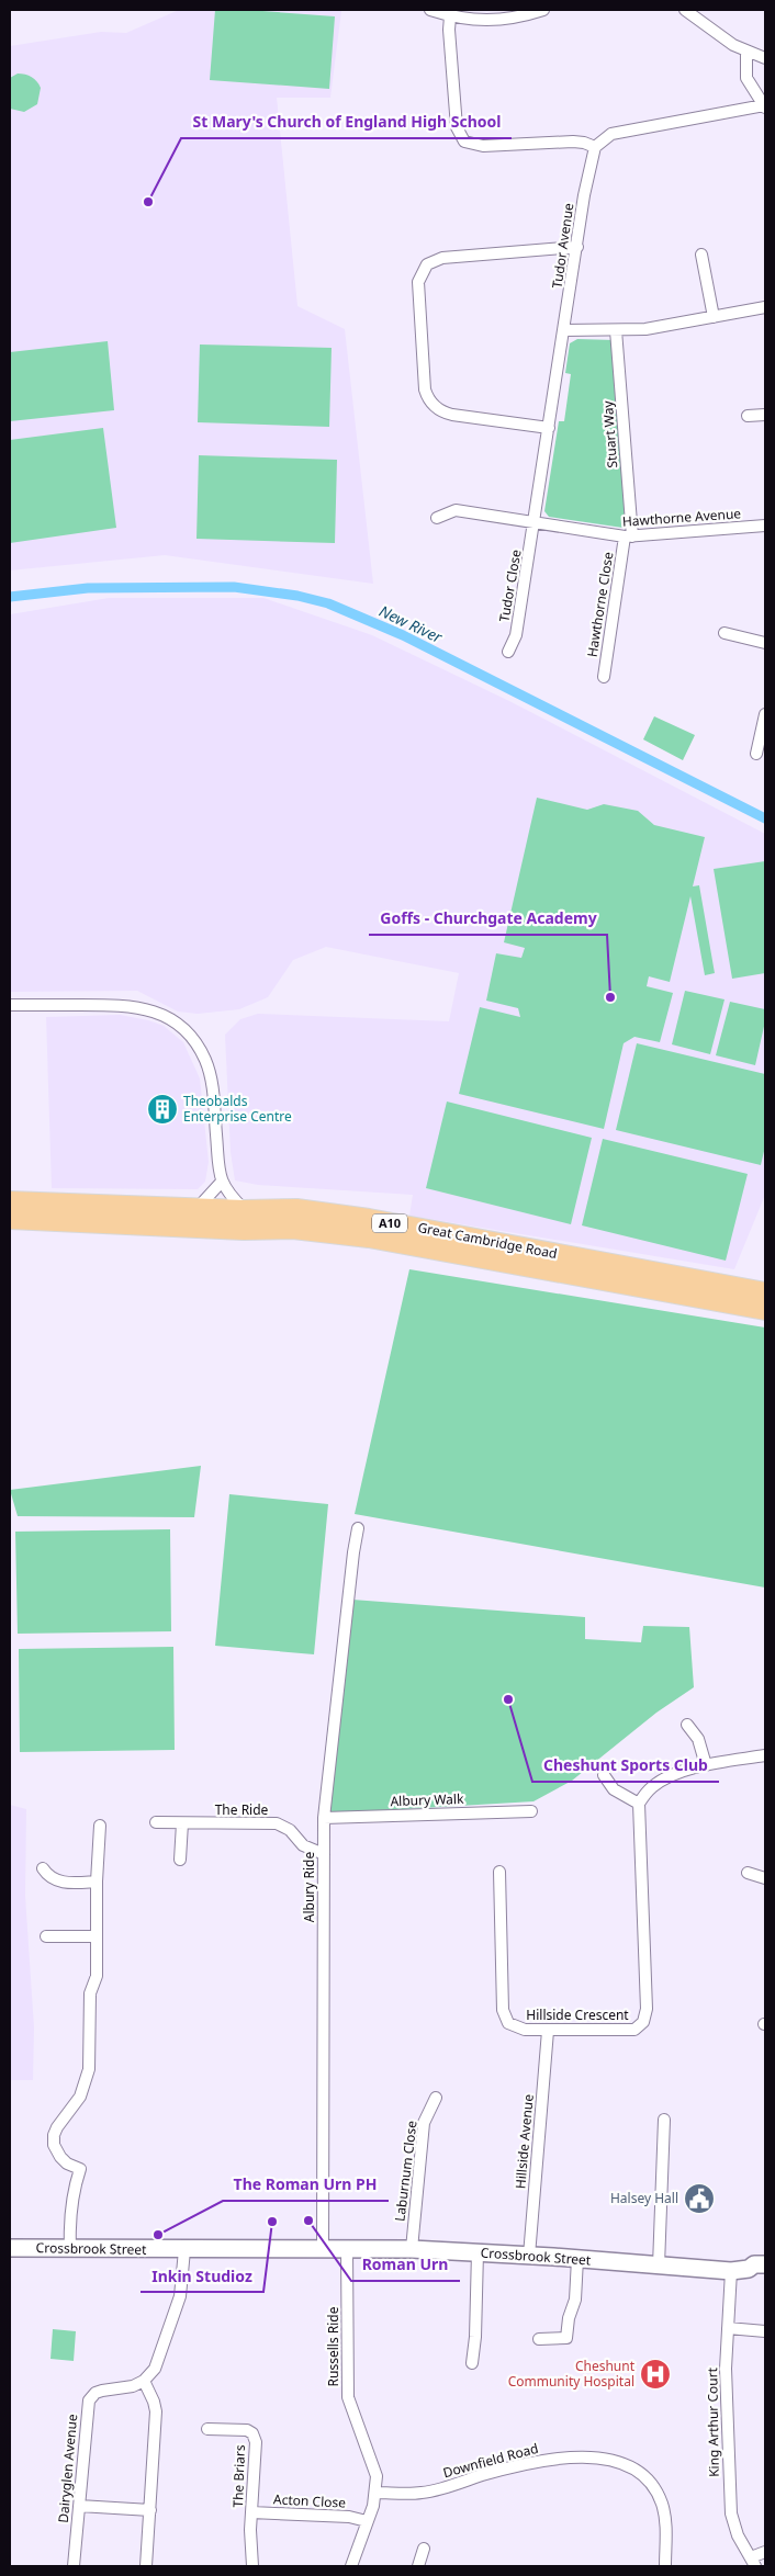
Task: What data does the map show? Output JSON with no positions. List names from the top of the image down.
{
  "streets": {
    "highway": ["A10", "Great Cambridge Road"],
    "main road": ["Crossbrook Street"],
    "street": [
      "Tudor Avenue",
      "Stuart Way",
      "Hawthorne Avenue",
      "Tudor Close",
      "Hawthorne Close",
      "Albury Walk",
      "The Ride",
      "Albury Ride",
      "Hillside Crescent",
      "Hillside Avenue",
      "Laburnum Close",
      "Russells Ride",
      "King Arthur Court",
      "Downfield Road",
      "Dairyglen Avenue",
      "The Briars",
      "Acton Close"
    ]
  },
  "crossings": [
    ["Tudor Avenue", "Hawthorne Avenue"],
    ["Tudor Avenue", "Tudor Close"],
    ["Stuart Way", "Hawthorne Avenue"],
    ["Stuart Way", "Hawthorne Close"],
    ["Hawthorne Avenue", "Tudor Close"],
    ["Hawthorne Avenue", "Hawthorne Close"],
    ["Albury Walk", "Albury Ride"],
    ["The Ride", "Albury Ride"],
    ["Albury Ride", "Crossbrook Street"],
    ["Hillside Crescent", "Hillside Avenue"],
    ["Hillside Avenue", "Crossbrook Street"],
    ["Laburnum Close", "Crossbrook Street"],
    ["Crossbrook Street", "Russells Ride"],
    ["Crossbrook Street", "King Arthur Court"],
    ["Russells Ride", "Downfield Road"],
    ["Russells Ride", "Acton Close"],
    ["The Briars", "Acton Close"]
  ],
  "water": ["New River"],
  "places": {
    "other": [
      "St Mary's Church of England High School",
      "Goffs - Churchgate Academy",
      "Cheshunt Sports Club",
      "Roman Urn",
      "Inkin Studioz",
      "The Roman Urn PH"
    ],
    "building": ["Theobalds Enterprise Centre"],
    "public building": ["Halsey Hall"],
    "hospital": ["Cheshunt Community Hospital"]
  }
}
